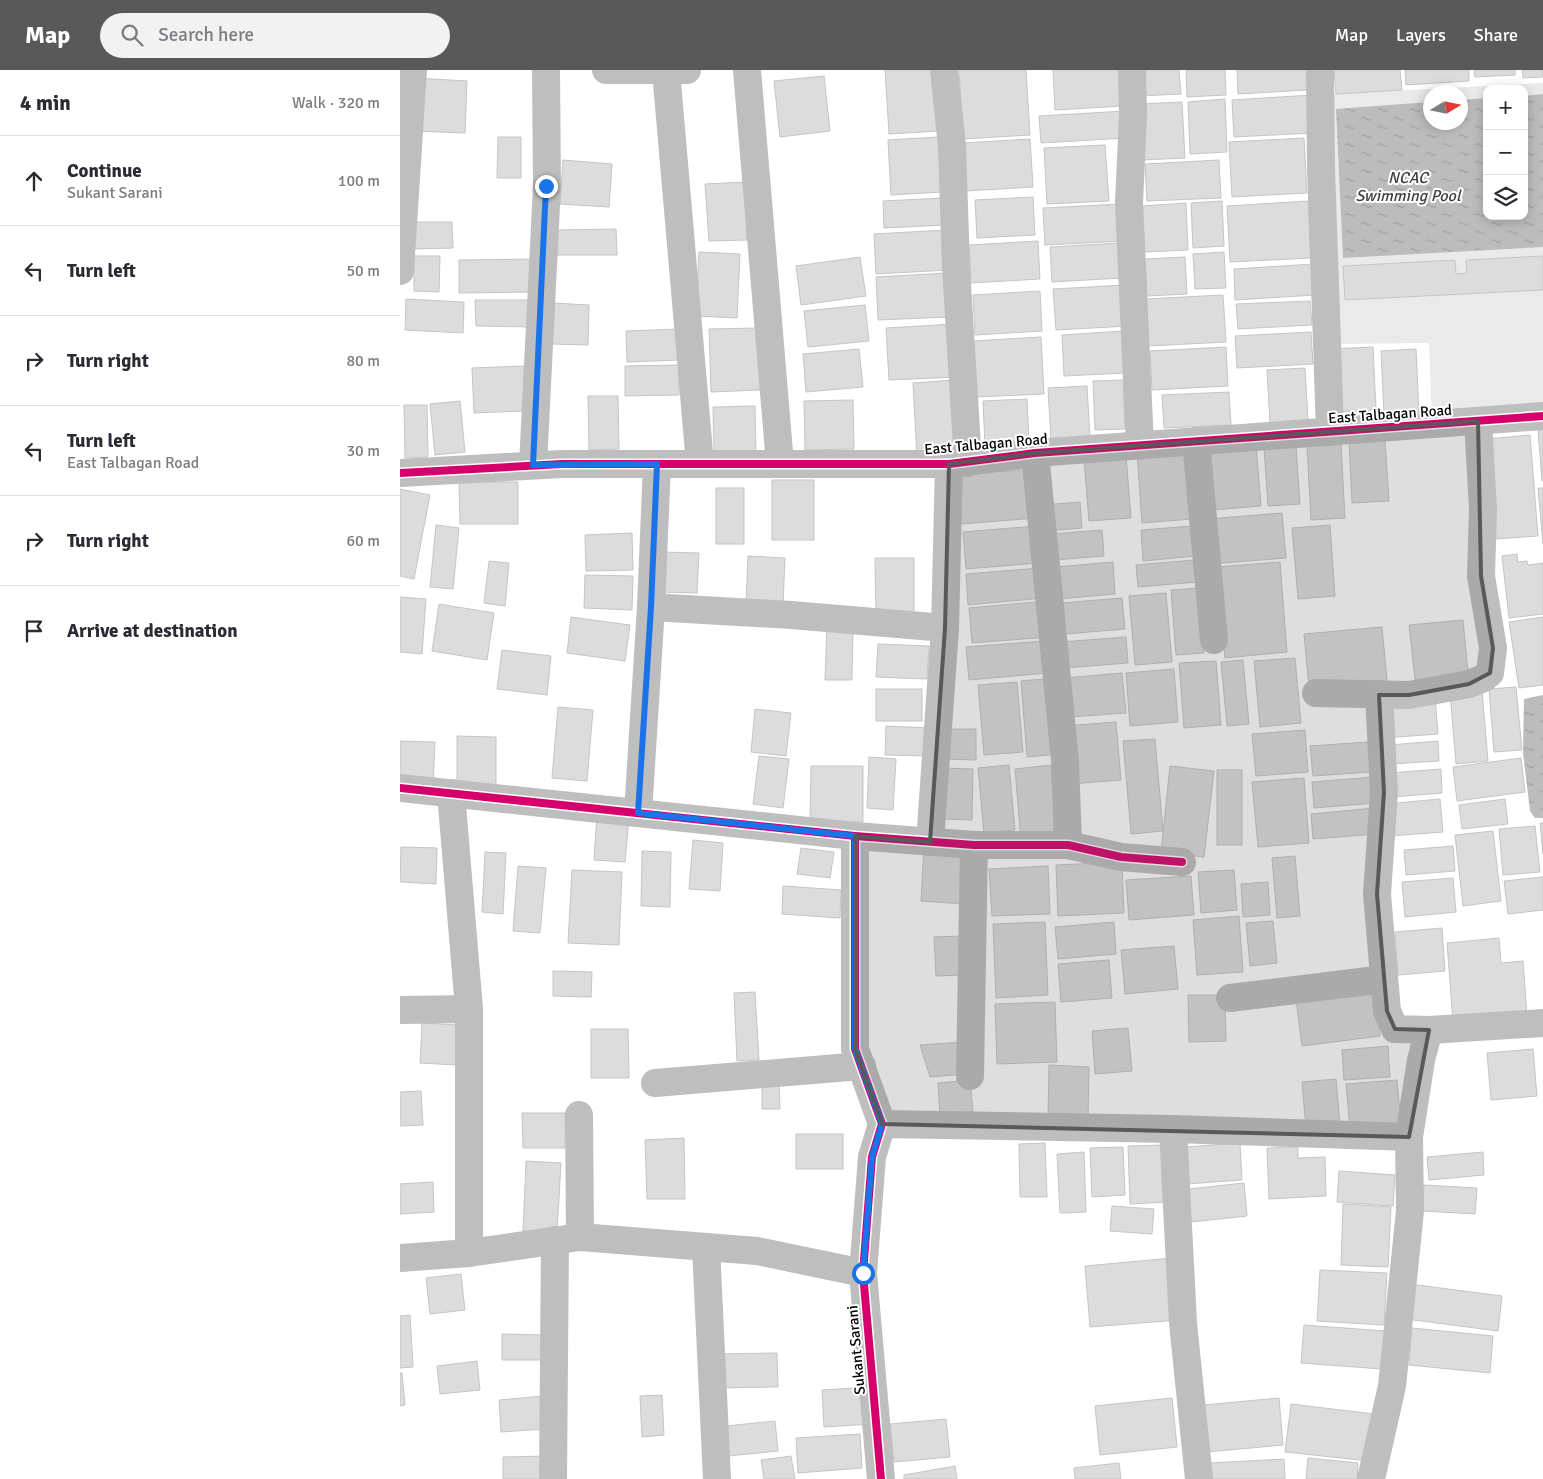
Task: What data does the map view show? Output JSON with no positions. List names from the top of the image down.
{
  "streets": {
    "street": ["East Talbagan Road", "Sukant Sarani"]
  },
  "water": ["NCAC Swimming Pool"],
  "north": "right",
  "page": {
    "header": "Map",
    "search": "Search here",
    "nav": ["Map", "Layers", "Share"],
    "heading": ["4 min", "Walk · 320 m"],
    "map_buttons": ["+", "−"],
    "list": [
      ["Continue", "Sukant Sarani", "100 m"],
      ["Turn left", "50 m"],
      ["Turn right", "80 m"],
      ["Turn left", "East Talbagan Road", "30 m"],
      ["Turn right", "60 m"],
      "Arrive at destination"
    ]
  }
}
